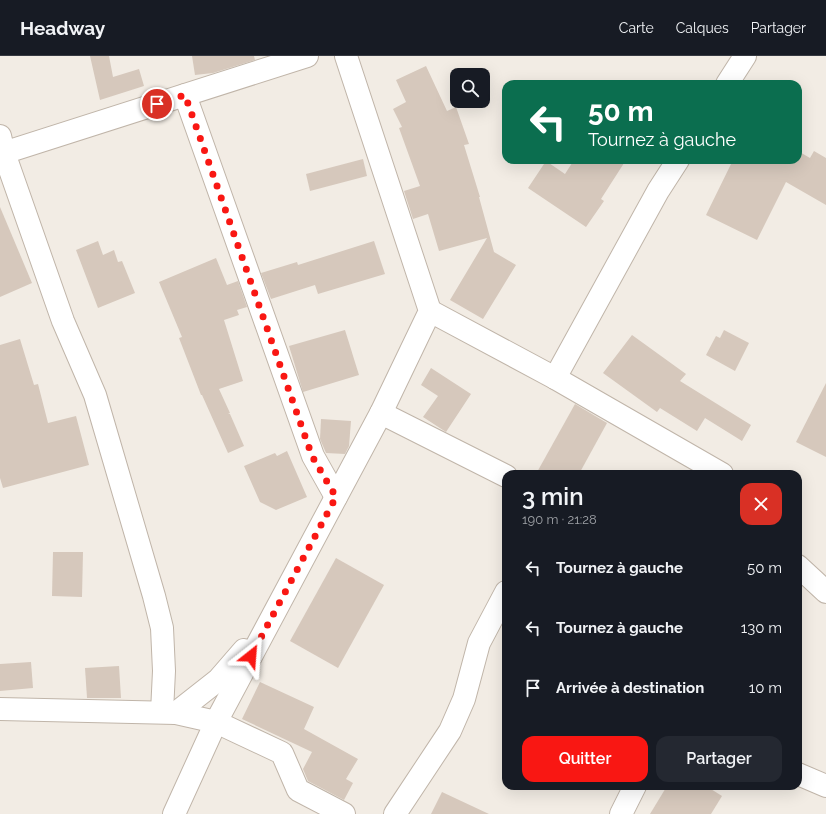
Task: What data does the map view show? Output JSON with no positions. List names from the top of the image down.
{
  "page": {
    "header": "Headway",
    "nav": ["Carte", "Calques", "Partager"],
    "turn": ["50 m", "Tournez à gauche"],
    "heading": ["3 min", "190 m · 21:28"],
    "list": [
      {
        "name": "Tournez à gauche",
        "value": "50 m"
      },
      {
        "name": "Tournez à gauche",
        "value": "130 m"
      },
      {
        "name": "Arrivée à destination",
        "value": "10 m"
      }
    ],
    "buttons": ["Quitter", "Partager"]
  }
}
